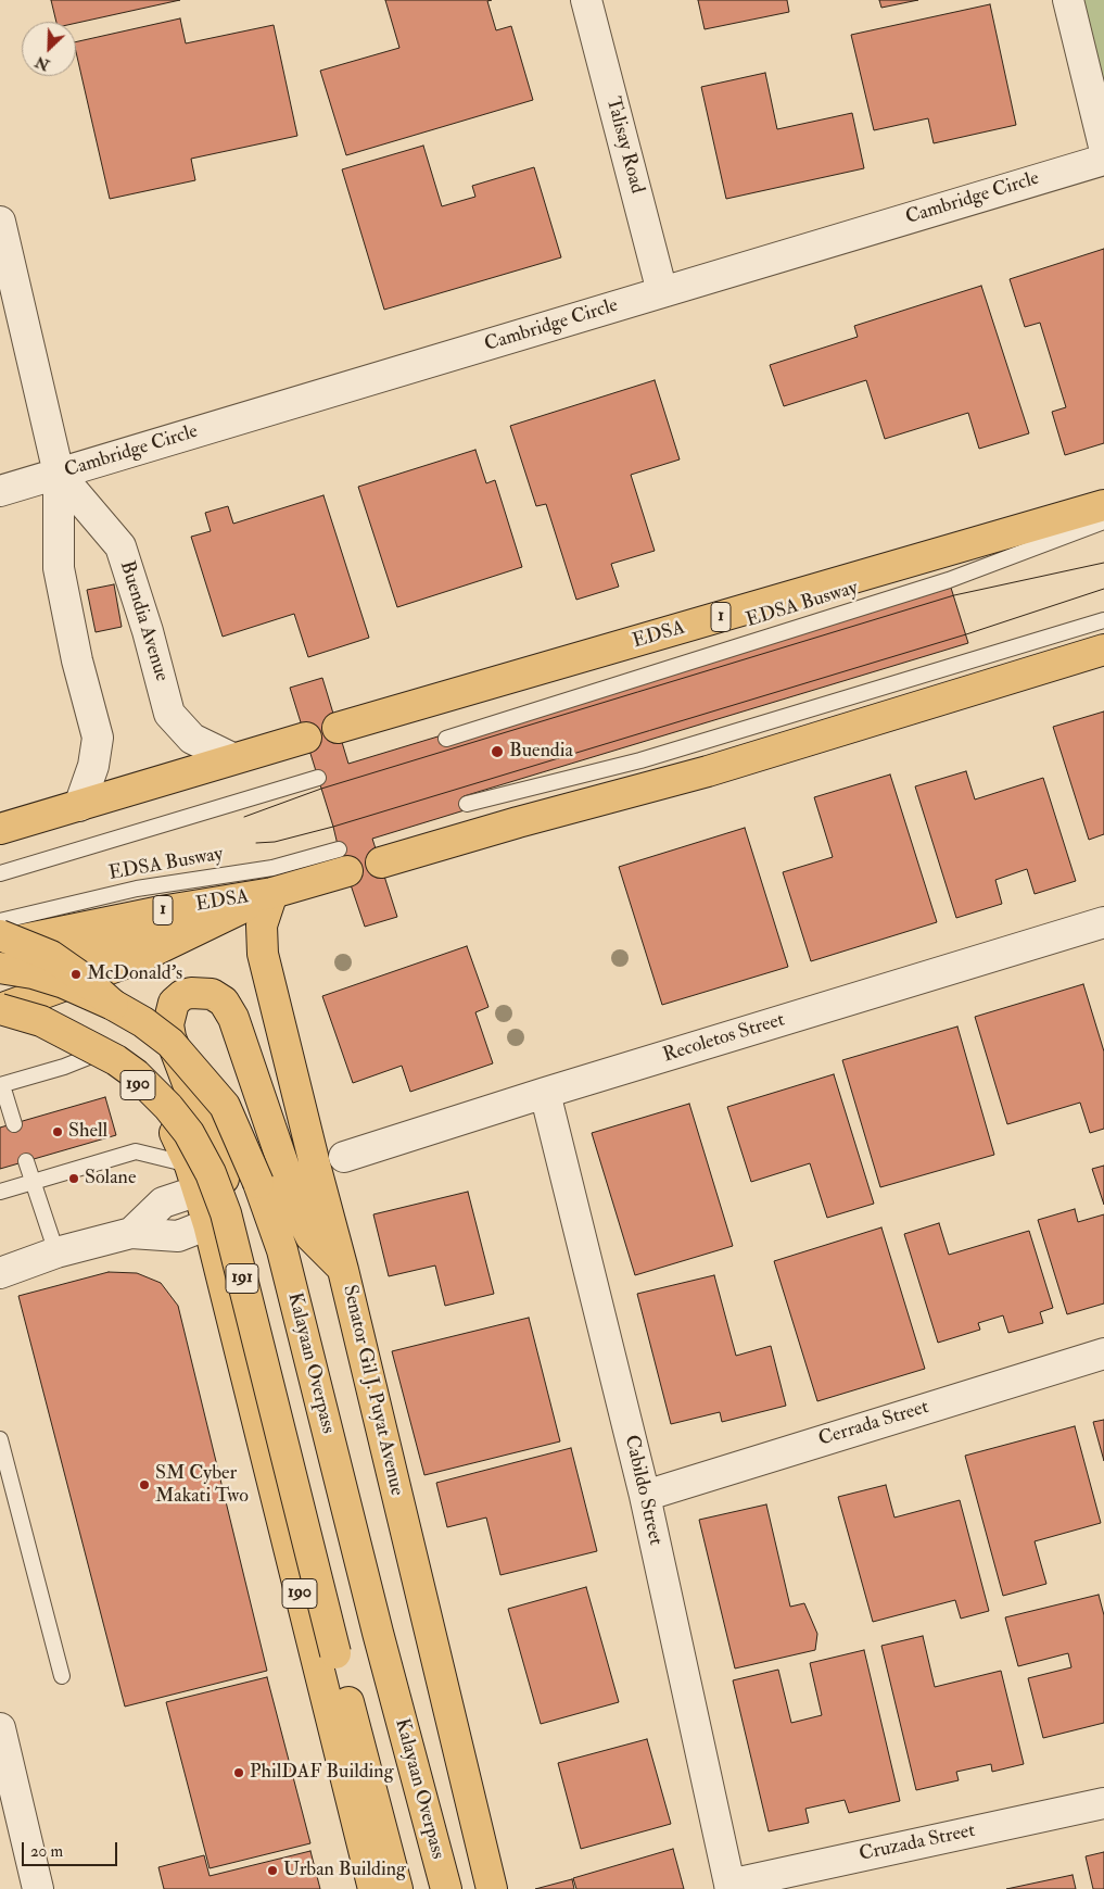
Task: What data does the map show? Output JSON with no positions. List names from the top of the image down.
{
  "streets": {
    "main road": [
      "1",
      "EDSA",
      "190",
      "191",
      "Kalayaan Overpass",
      "Senator Gil J. Puyat Avenue"
    ],
    "street": [
      "Talisay Road",
      "Cambridge Circle",
      "Buendia Avenue",
      "Recoletos Street",
      "Cerrada Street",
      "Cabildo Street",
      "Cruzada Street"
    ],
    "lane": ["EDSA Busway"]
  },
  "crossings": [
    ["Talisay Road", "Cambridge Circle"],
    ["Cambridge Circle", "Buendia Avenue"],
    ["EDSA Busway", "EDSA"],
    ["1", "EDSA"],
    ["1", "190"],
    ["1", "191"],
    ["1", "Senator Gil J. Puyat Avenue"],
    ["EDSA", "Senator Gil J. Puyat Avenue"],
    ["Recoletos Street", "Cabildo Street"],
    ["190", "191"],
    ["Cerrada Street", "Cabildo Street"],
    ["Cabildo Street", "Cruzada Street"]
  ],
  "places": [
    "Buendia",
    "McDonald's",
    "Shell",
    "Solane",
    "SM Cyber Makati Two",
    "PhilDAF Building",
    "Urban Building"
  ],
  "scale_bar": "20 m",
  "north": "bottom left"
}
